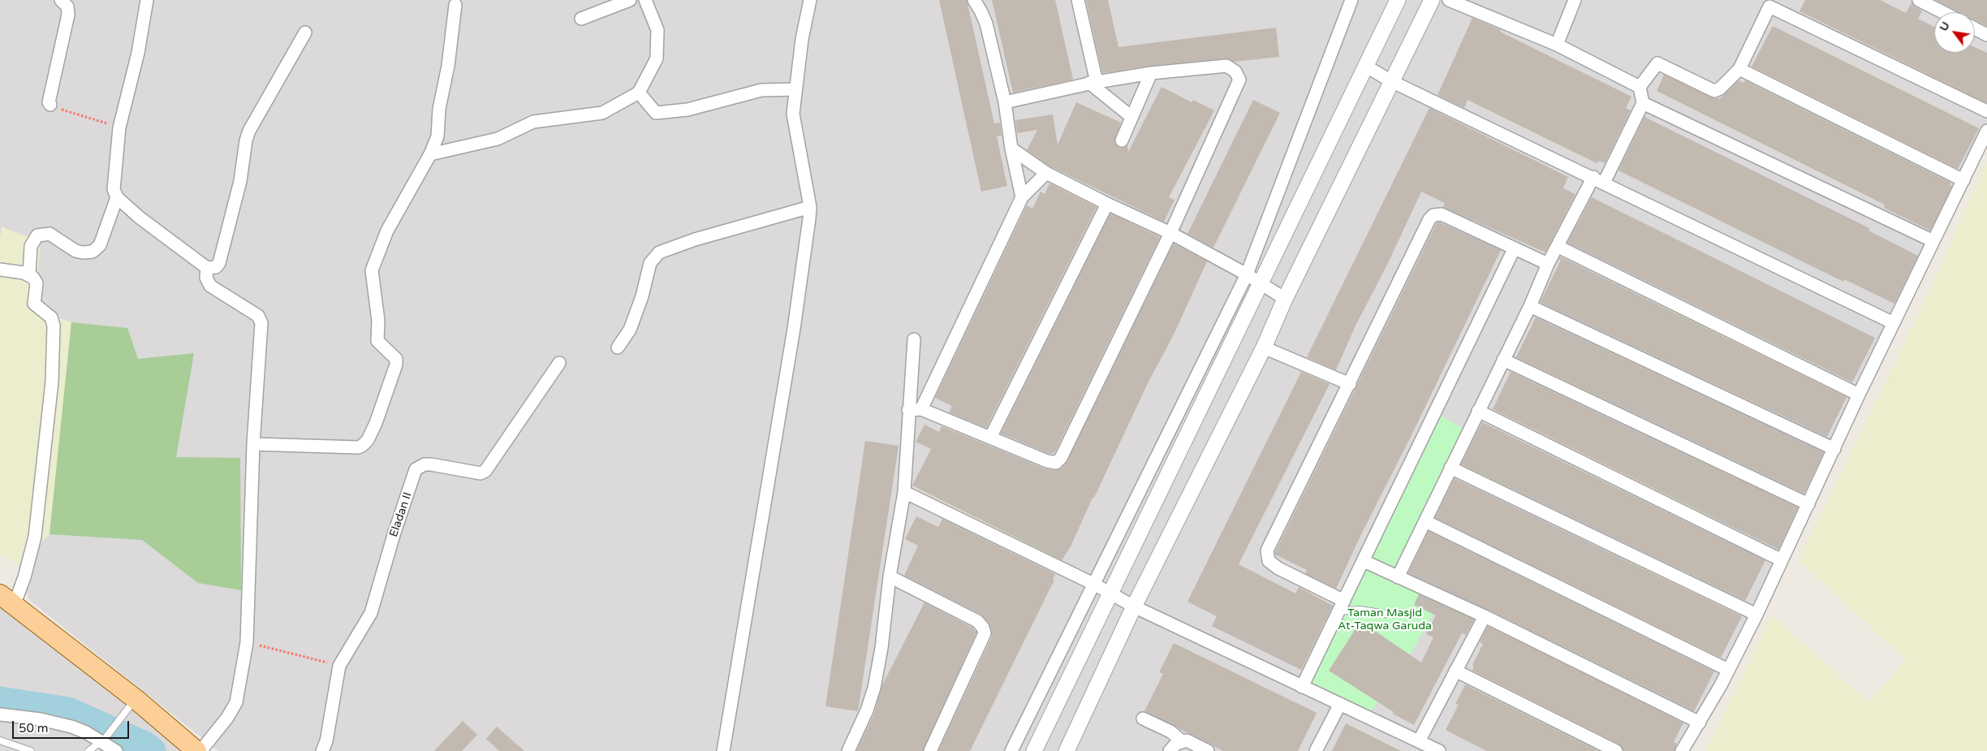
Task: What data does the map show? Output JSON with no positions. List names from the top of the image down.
{
  "streets": {
    "street": ["Eladan II"]
  },
  "parks": ["Taman Masjid At-Taqwa Garuda"],
  "scale_bar": "50 m",
  "north": "top left"
}
